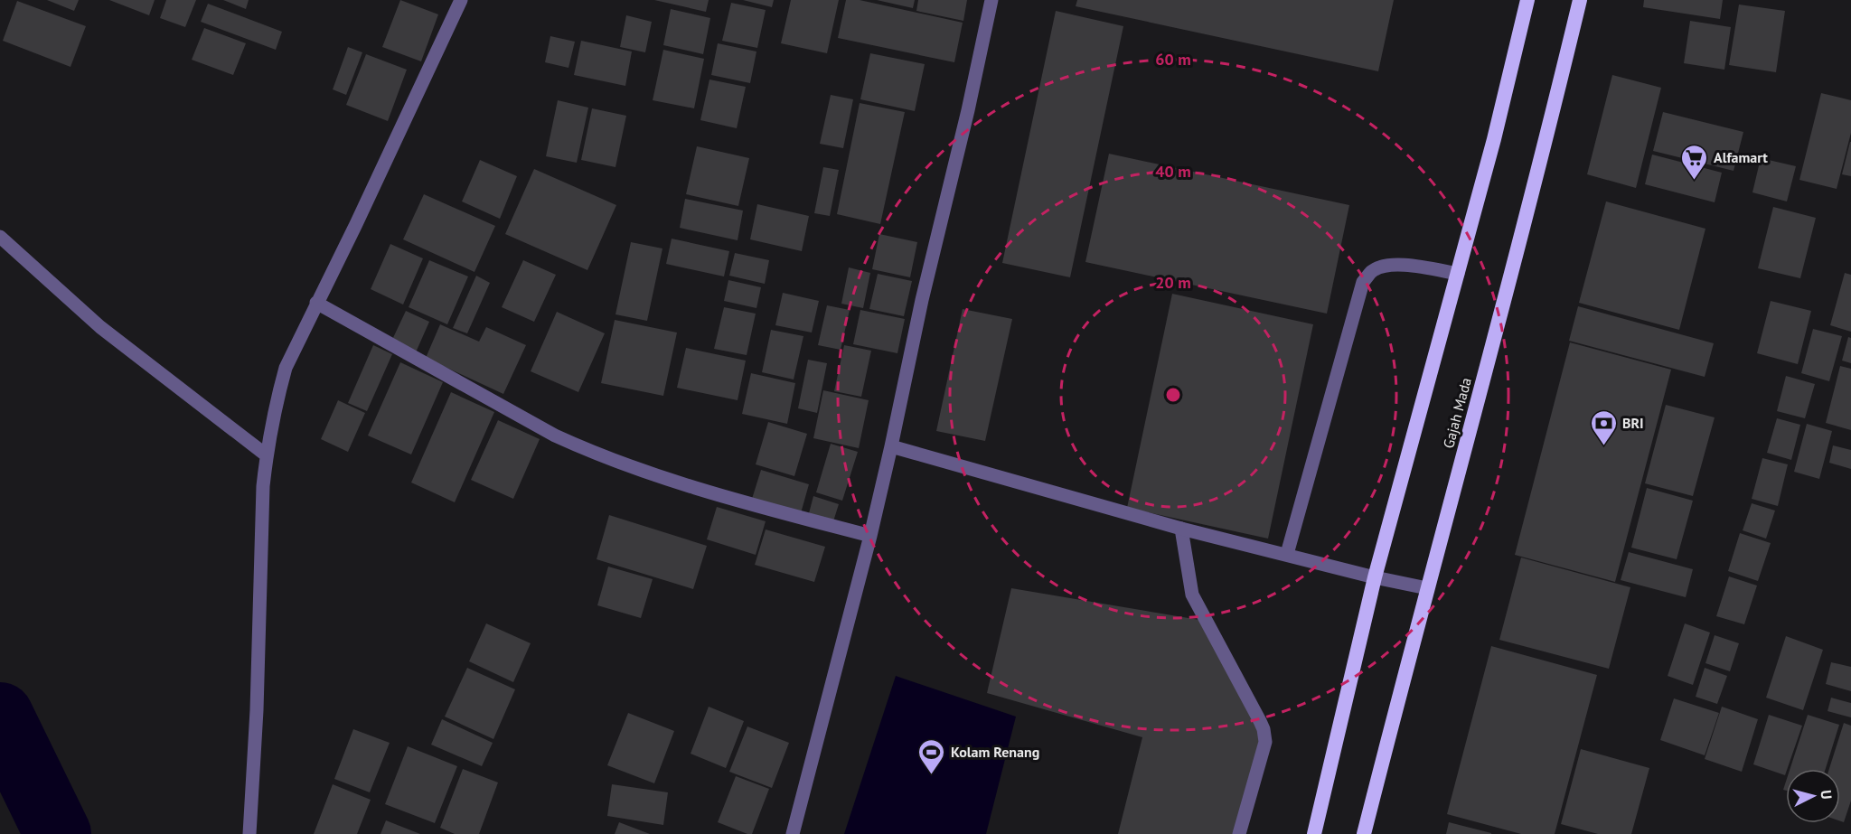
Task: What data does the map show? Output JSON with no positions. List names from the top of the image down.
{
  "streets": {
    "highway": ["Gajah Mada"]
  },
  "places": {
    "supermarket": ["Alfamart"],
    "bank": ["BRI"],
    "sports": ["Kolam Renang"]
  },
  "north": "right",
  "rings": ["60 m", "40 m", "20 m"]
}
